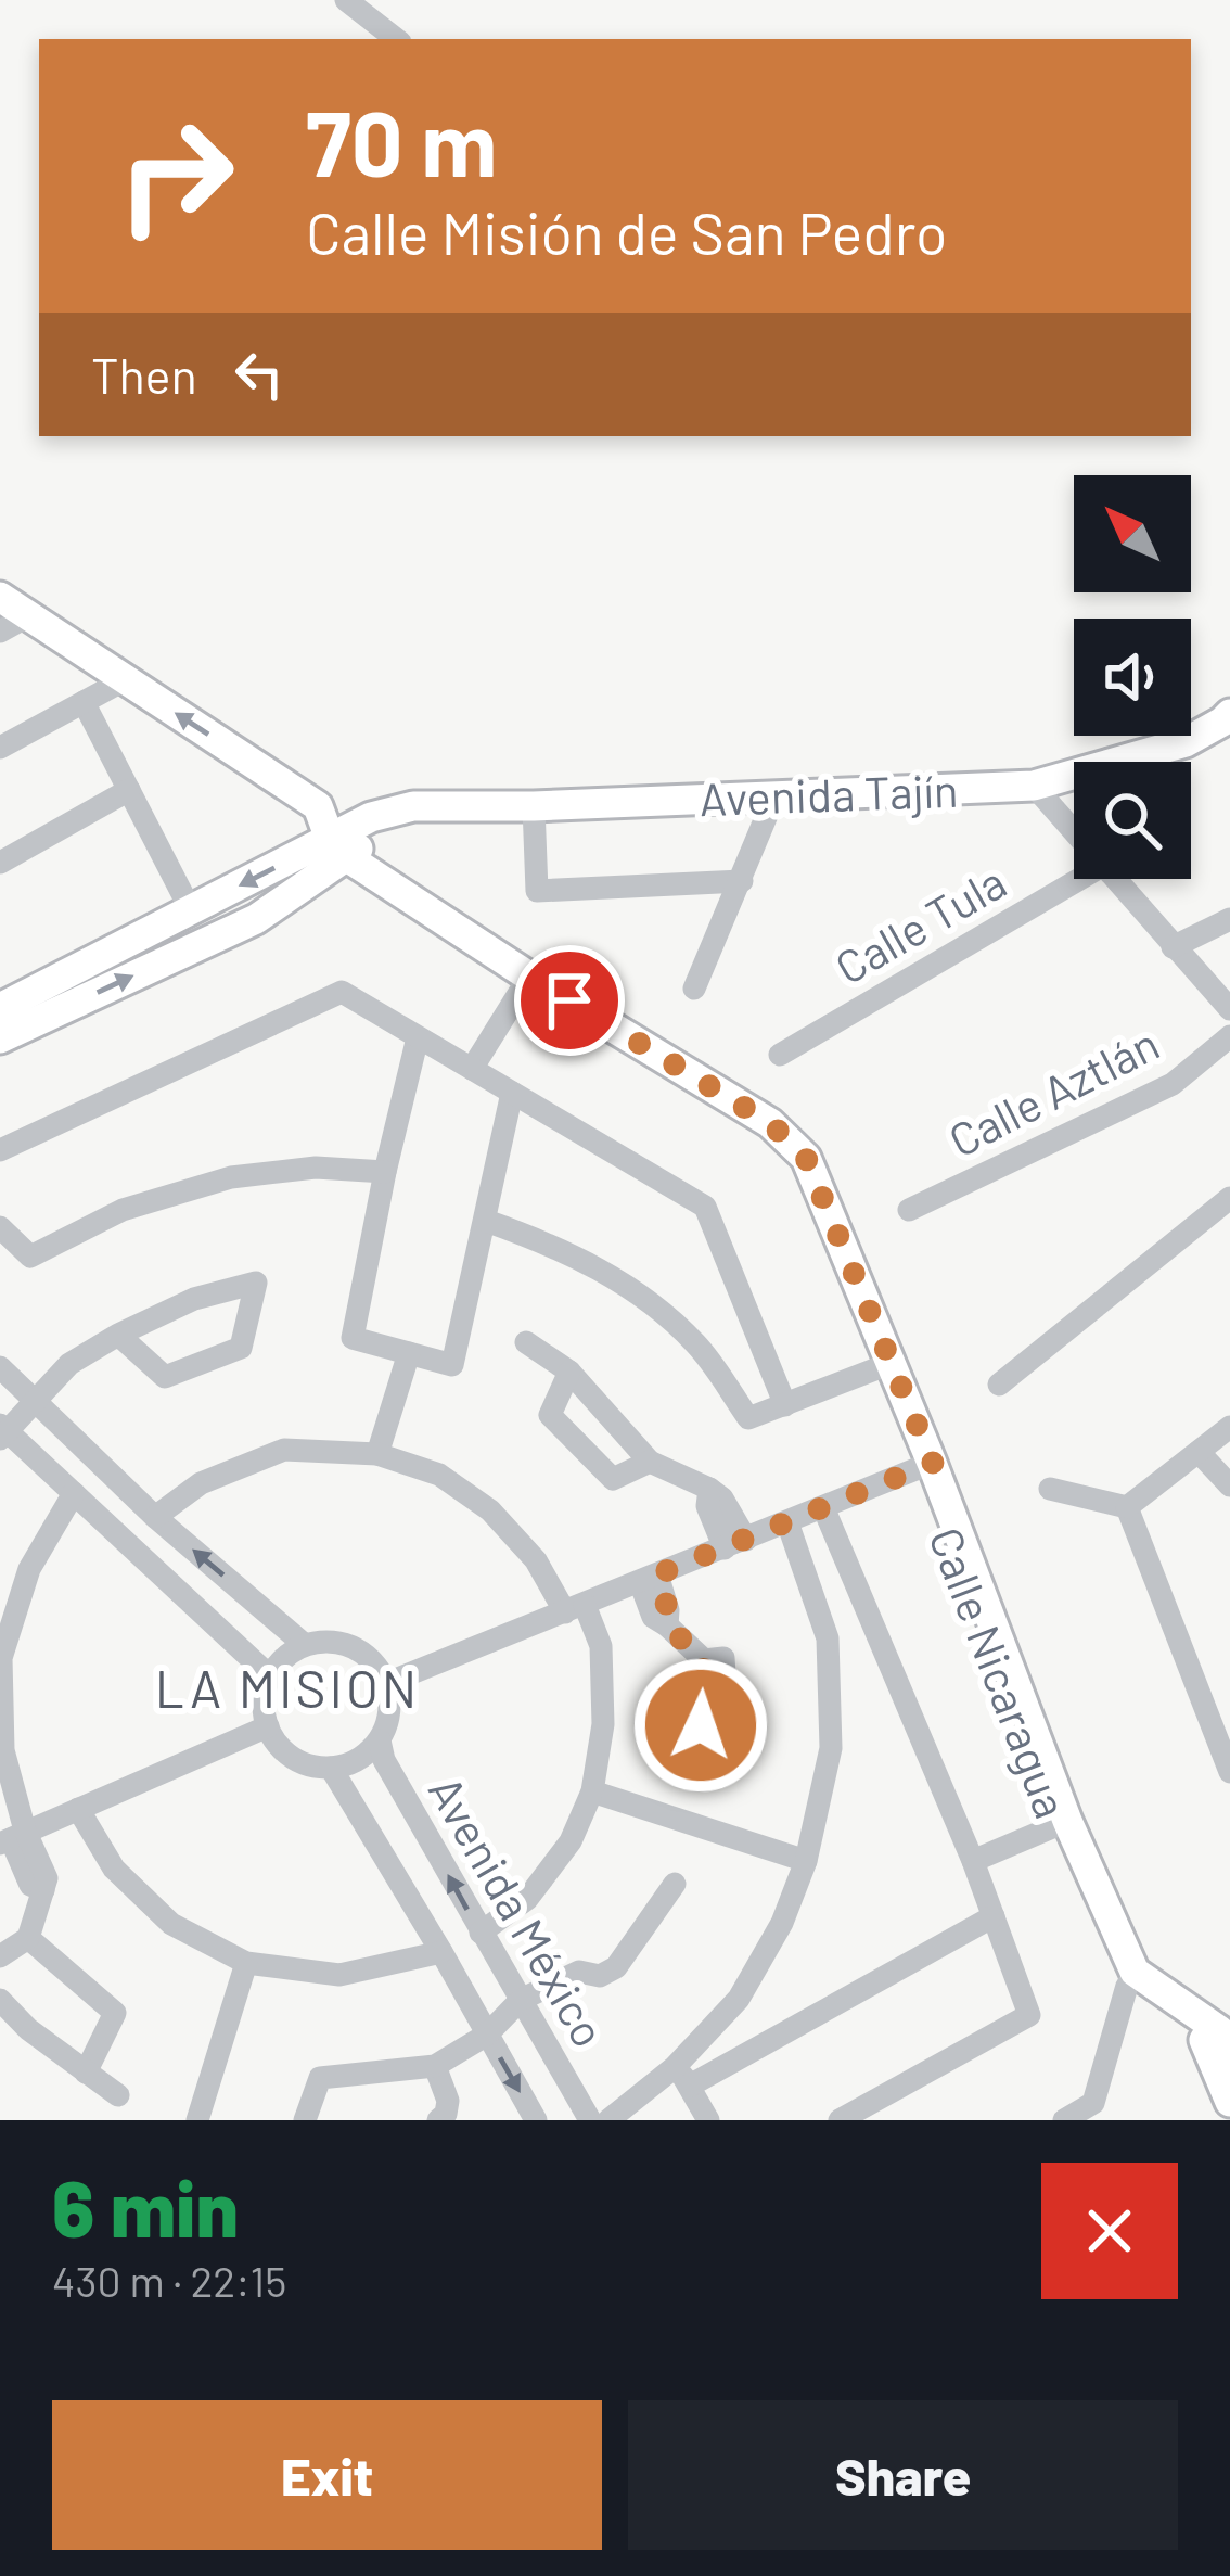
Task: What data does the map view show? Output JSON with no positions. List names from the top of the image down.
{
  "streets": {
    "main road": ["Avenida Tajín", "Calle Nicaragua"],
    "street": ["Calle Tula", "Calle Aztlán", "Avenida México"]
  },
  "crossings": [
    ["Avenida Tajín", "Calle Nicaragua"]
  ],
  "districts": ["LA MISION"],
  "north": "top left",
  "page": {
    "turn": ["70 m", "Calle Misión de San Pedro"],
    "then": "Then",
    "heading": ["6 min", "430 m · 22:15"],
    "buttons": ["Exit", "Share"]
  }
}
